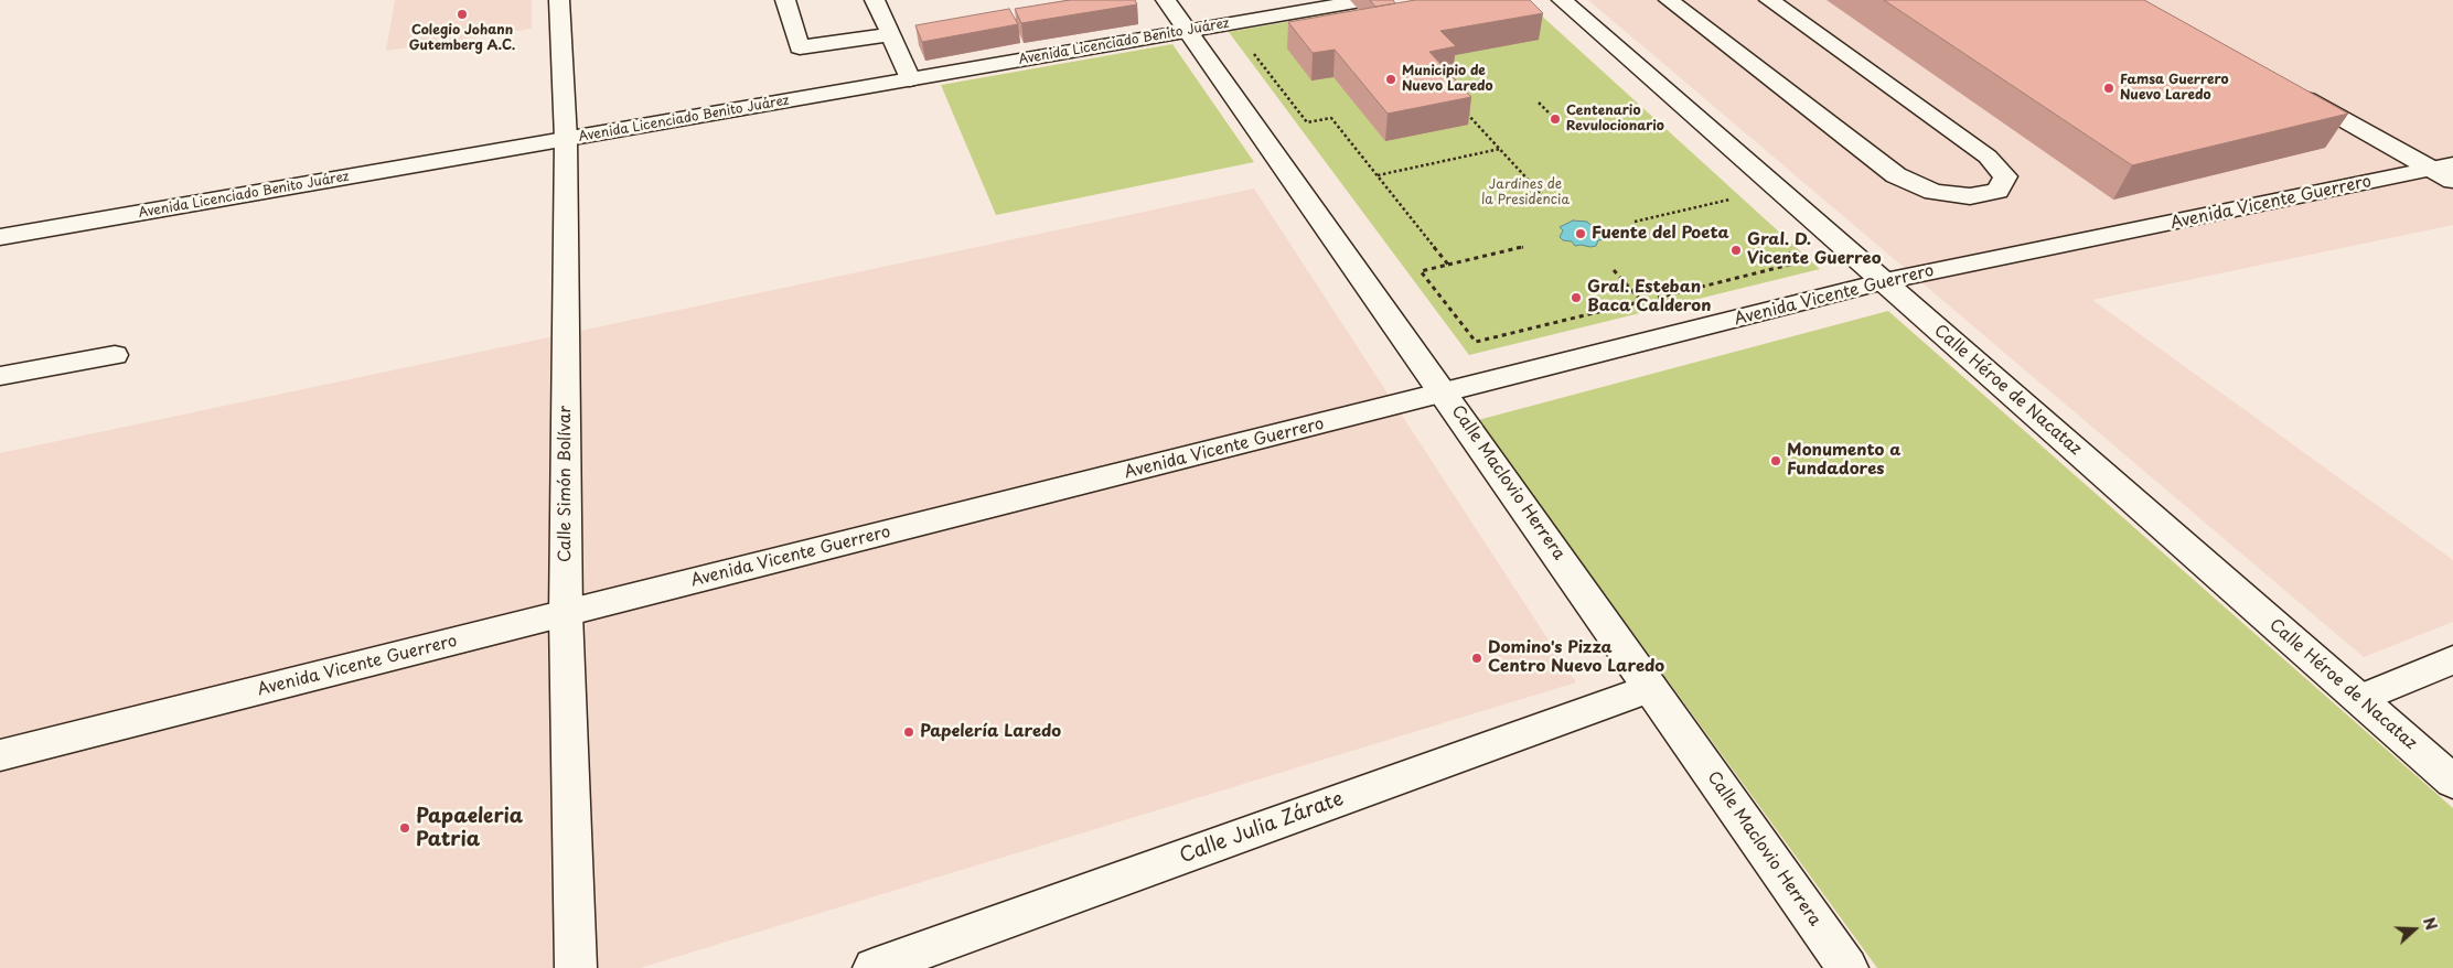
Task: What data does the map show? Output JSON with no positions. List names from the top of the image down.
{
  "streets": {
    "street": [
      "Avenida Licenciado Benito Juárez",
      "Avenida Vicente Guerrero",
      "Calle Héroe de Nacataz",
      "Calle Maclovio Herrera",
      "Calle Simón Bolívar",
      "Calle Julia Zárate"
    ]
  },
  "crossings": [
    ["Avenida Licenciado Benito Juárez", "Calle Maclovio Herrera"],
    ["Avenida Licenciado Benito Juárez", "Calle Simón Bolívar"],
    ["Avenida Vicente Guerrero", "Calle Héroe de Nacataz"],
    ["Avenida Vicente Guerrero", "Calle Maclovio Herrera"],
    ["Avenida Vicente Guerrero", "Calle Simón Bolívar"],
    ["Calle Maclovio Herrera", "Calle Julia Zárate"]
  ],
  "parks": ["Jardines de la Presidencia"],
  "places": [
    "Colegio Johann Gutemberg A.C.",
    "Municipio de Nuevo Laredo",
    "Famsa Guerrero Nuevo Laredo",
    "Centenario Revulocionario",
    "Fuente del Poeta",
    "Gral. D. Vicente Guerreo",
    "Gral. Esteban Baca Calderon",
    "Monumento a Fundadores",
    "Domino's Pizza Centro Nuevo Laredo",
    "Papelería Laredo",
    "Papaeleria Patria"
  ],
  "north": "right"
}
